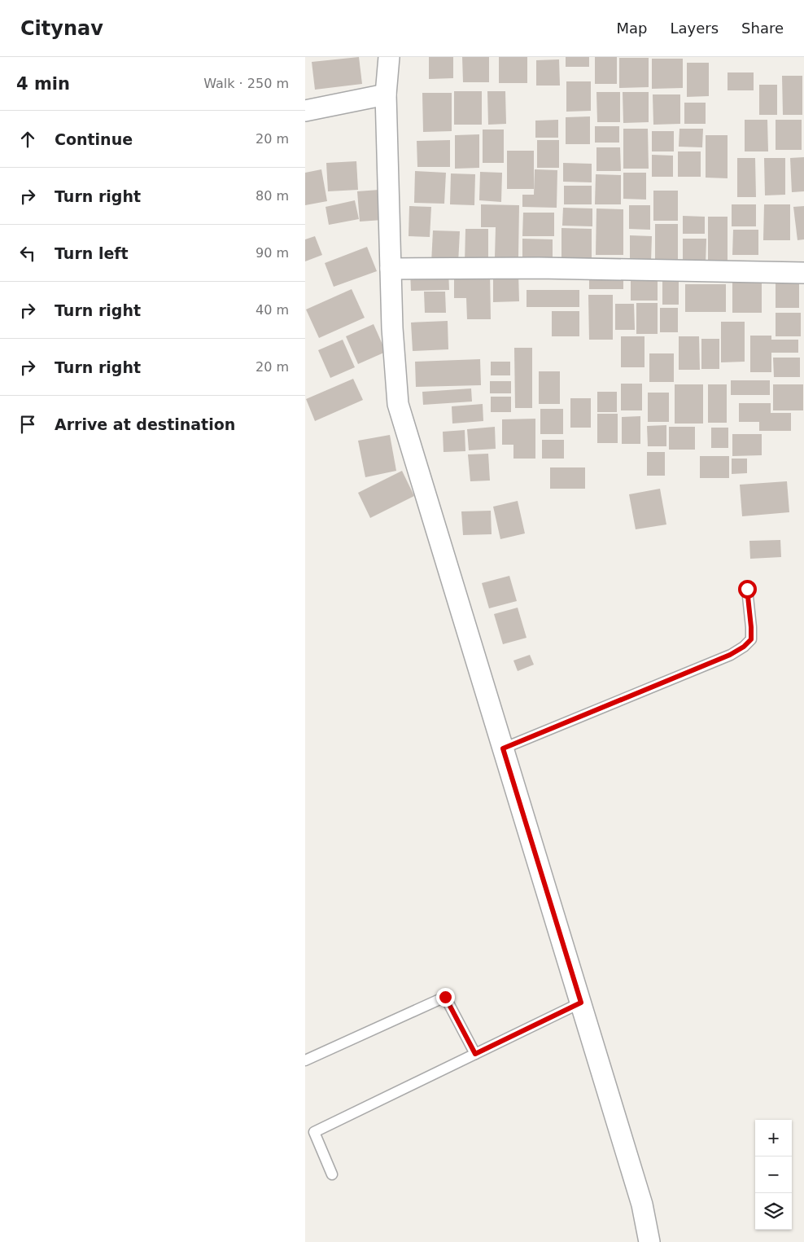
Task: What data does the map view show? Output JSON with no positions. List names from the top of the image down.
{
  "page": {
    "header": "Citynav",
    "nav": ["Map", "Layers", "Share"],
    "heading": ["4 min", "Walk · 250 m"],
    "list": [
      ["Continue", "20 m"],
      ["Turn right", "80 m"],
      ["Turn left", "90 m"],
      ["Turn right", "40 m"],
      ["Turn right", "20 m"],
      "Arrive at destination"
    ],
    "map_buttons": ["+", "−"]
  }
}
